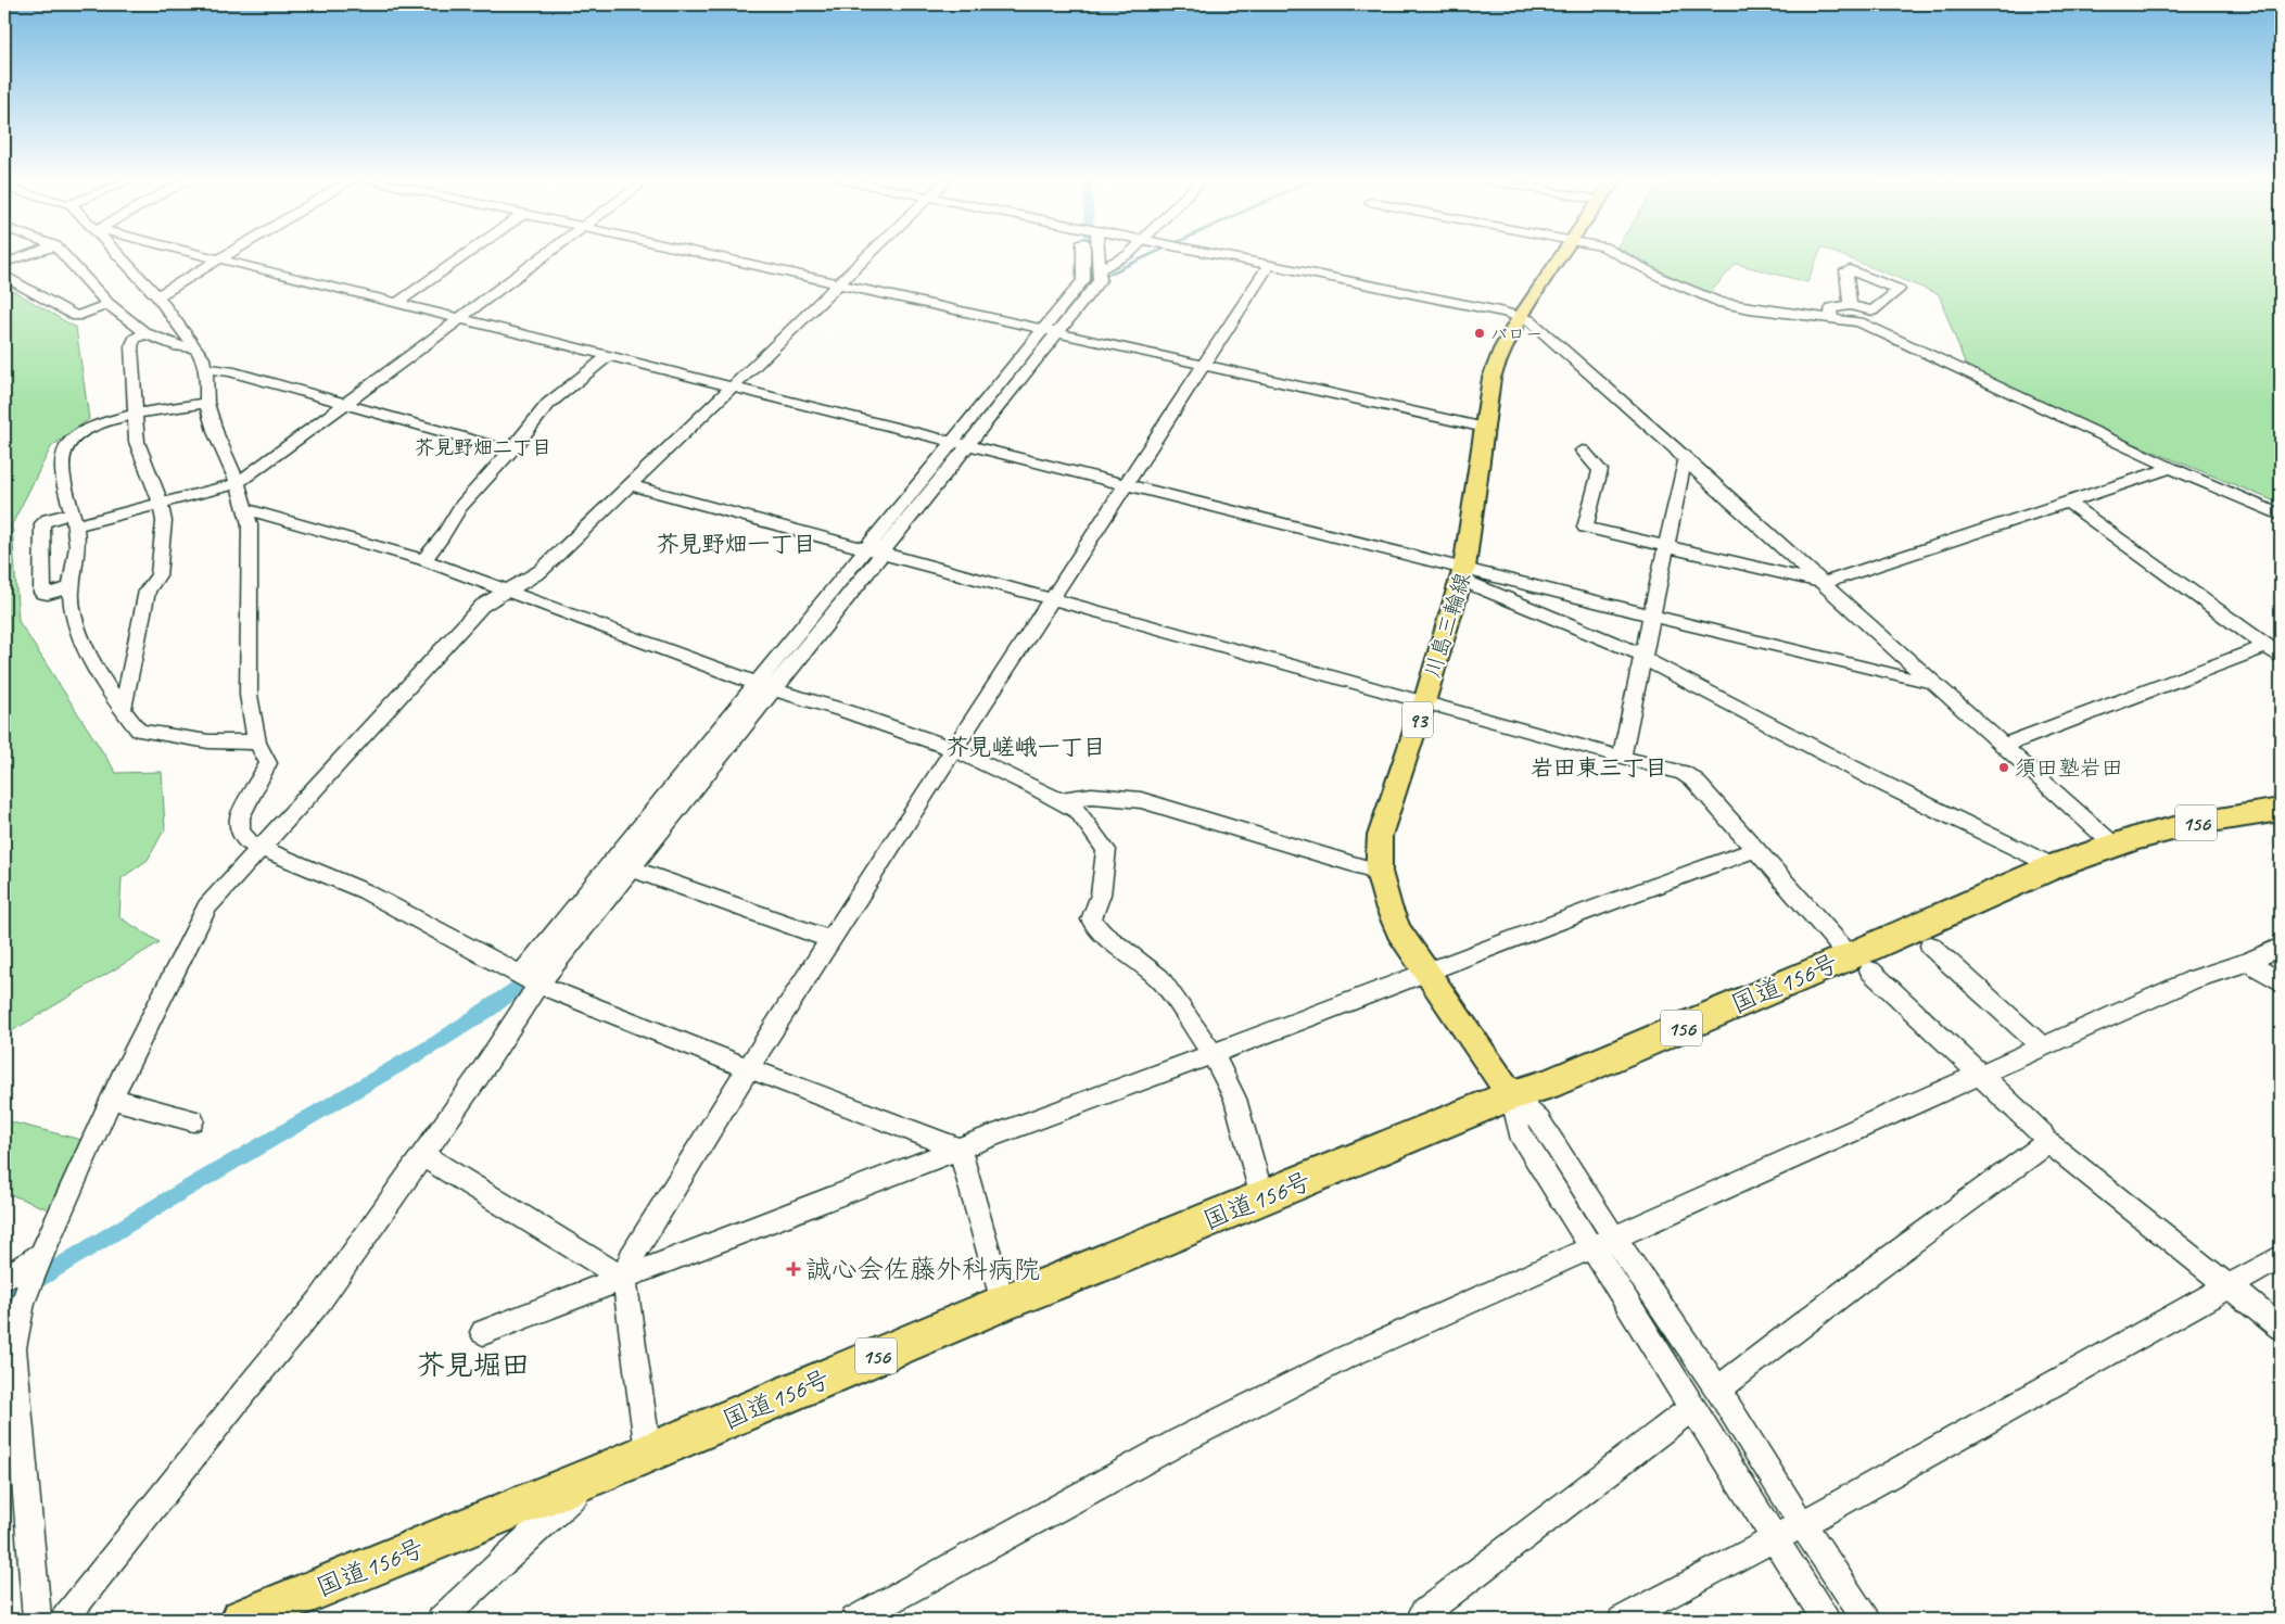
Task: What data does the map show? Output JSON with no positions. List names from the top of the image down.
{
  "streets": {
    "highway": ["156", "国道156号"],
    "main road": ["川島三輪線", "93"]
  },
  "crossings": [
    ["川島三輪線", "国道156号"]
  ],
  "districts": [
    "芥見野畑二丁目",
    "芥見野畑一丁目",
    "芥見嵯峨一丁目",
    "岩田東三丁目",
    "芥見堀田"
  ],
  "places": {
    "other": ["バロー", "須田塾岩田"],
    "health": ["誠心会佐藤外科病院"]
  }
}
